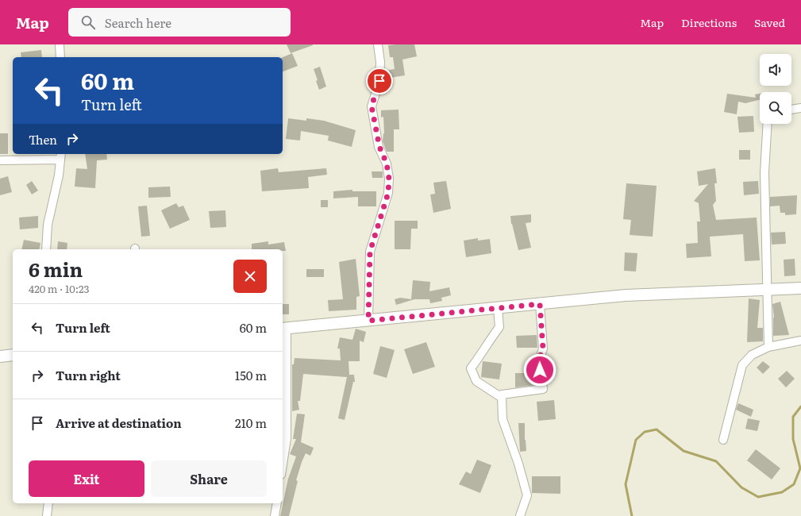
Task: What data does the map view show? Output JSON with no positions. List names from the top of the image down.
{
  "page": {
    "header": "Map",
    "search": "Search here",
    "nav": ["Map", "Directions", "Saved"],
    "turn": ["60 m", "Turn left"],
    "then": "Then",
    "heading": ["6 min", "420 m · 10:23"],
    "list": [
      {
        "name": "Turn left",
        "value": "60 m"
      },
      {
        "name": "Turn right",
        "value": "150 m"
      },
      {
        "name": "Arrive at destination",
        "value": "210 m"
      }
    ],
    "buttons": ["Exit", "Share"]
  }
}
